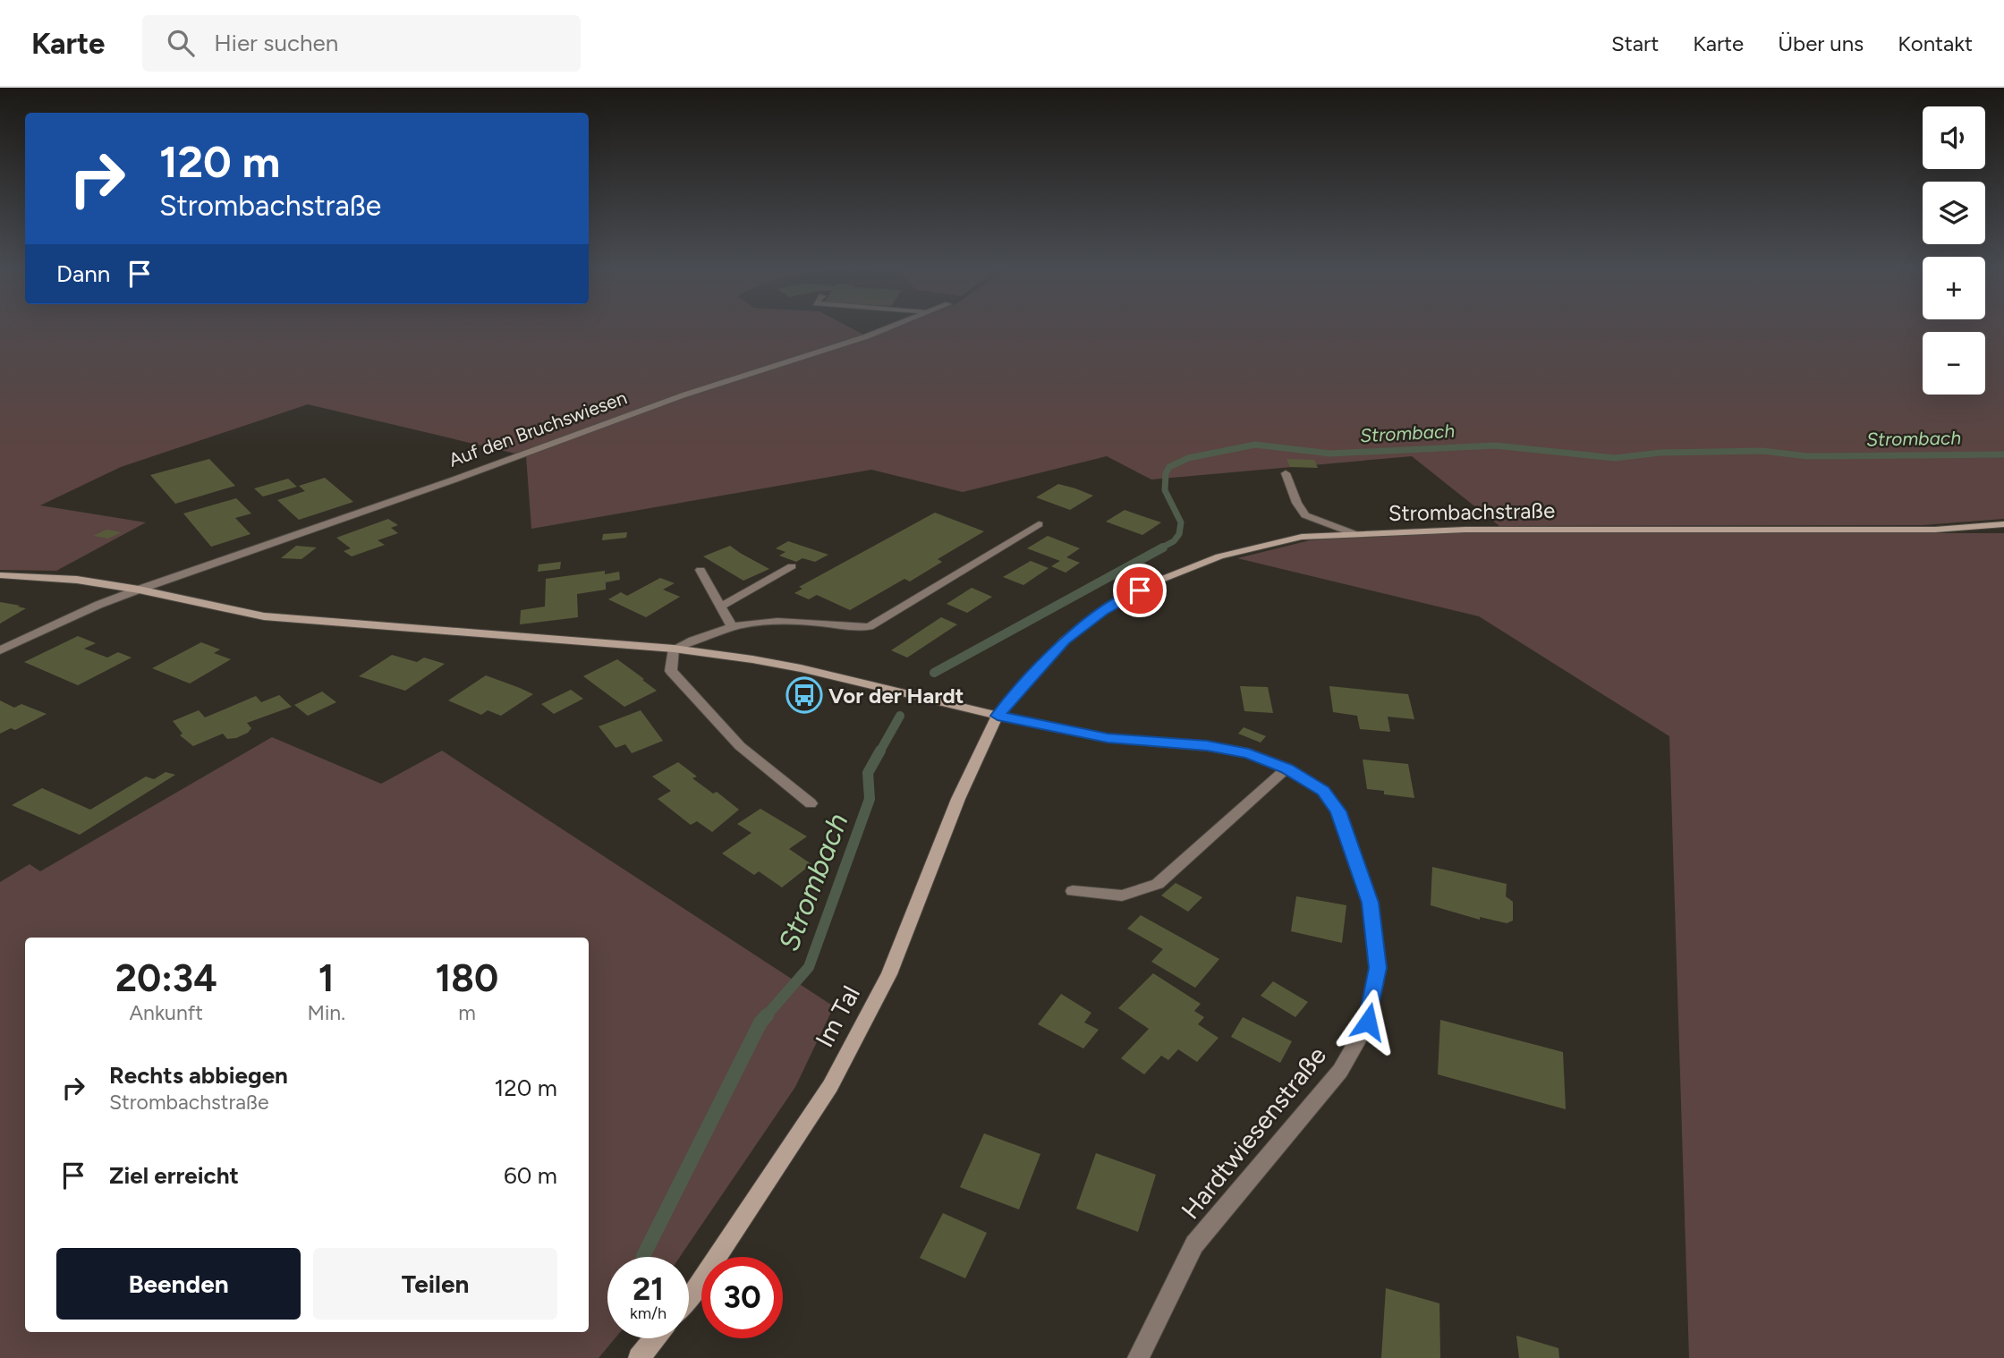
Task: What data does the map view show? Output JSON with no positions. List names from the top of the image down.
{
  "streets": {
    "main road": ["Auf den Bruchswiesen", "Strombachstraße", "Im Tal"],
    "street": ["Hardtwiesenstraße"]
  },
  "crossings": [
    ["Auf den Bruchswiesen", "Strombachstraße"],
    ["Auf den Bruchswiesen", "Im Tal"],
    ["Auf den Bruchswiesen", "Hardtwiesenstraße"],
    ["Strombachstraße", "Im Tal"],
    ["Strombachstraße", "Hardtwiesenstraße"],
    ["Im Tal", "Hardtwiesenstraße"]
  ],
  "water": ["Strombach"],
  "places": {
    "bus stop": ["Vor der Hardt"]
  },
  "page": {
    "header": "Karte",
    "search": "Hier suchen",
    "nav": [
      "Start",
      "Karte",
      "Über uns",
      "Kontakt"
    ],
    "map_buttons": ["+", "−"],
    "turn": ["120 m", "Strombachstraße"],
    "then": "Dann",
    "eta": [
      "20:34",
      "Ankunft",
      "1",
      "Min.",
      "180",
      "m"
    ],
    "list": [
      {
        "name": "Rechts abbiegen",
        "note": "Strombachstraße",
        "value": "120 m"
      },
      {
        "name": "Ziel erreicht",
        "value": "60 m"
      }
    ],
    "buttons": ["Beenden", "Teilen"],
    "speed": "21 km/h",
    "limit": "30"
  }
}
